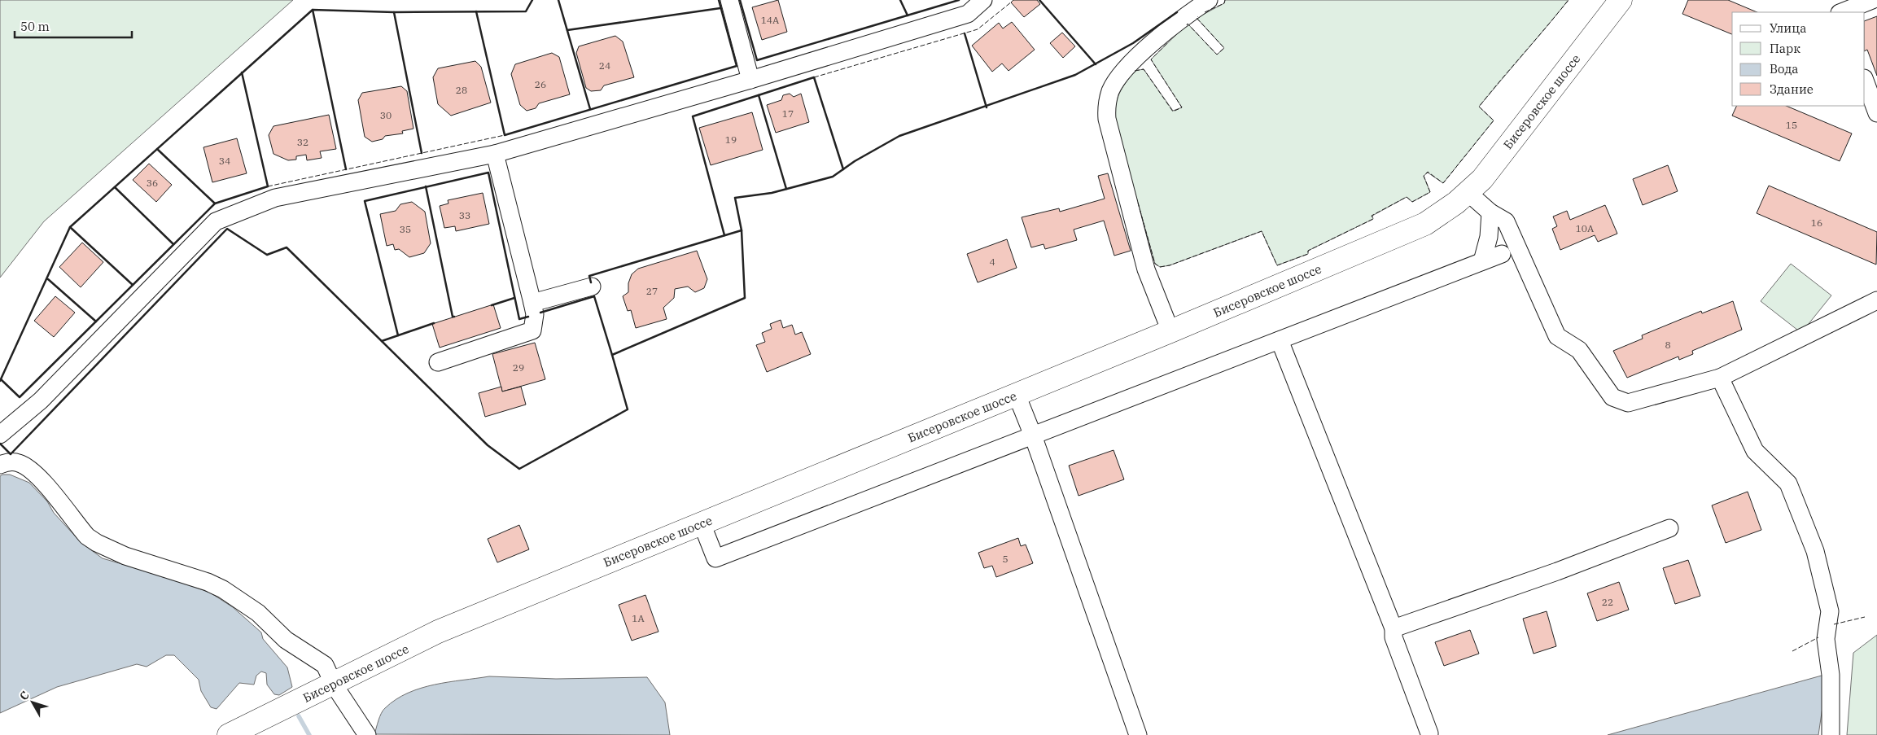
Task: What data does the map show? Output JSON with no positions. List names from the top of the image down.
{
  "streets": {
    "main road": ["Бисеровское шоссе"]
  },
  "house_numbers": [
    "14А",
    "24",
    "26",
    "28",
    "17",
    "30",
    "15",
    "19",
    "32",
    "34",
    "36",
    "33",
    "16",
    "10А",
    "35",
    "4",
    "27",
    "8",
    "29",
    "5",
    "22",
    "1А"
  ],
  "legend": [
    "Улица",
    "Парк",
    "Вода",
    "Здание"
  ],
  "scale_bar": "50 m",
  "north": "top left"
}
